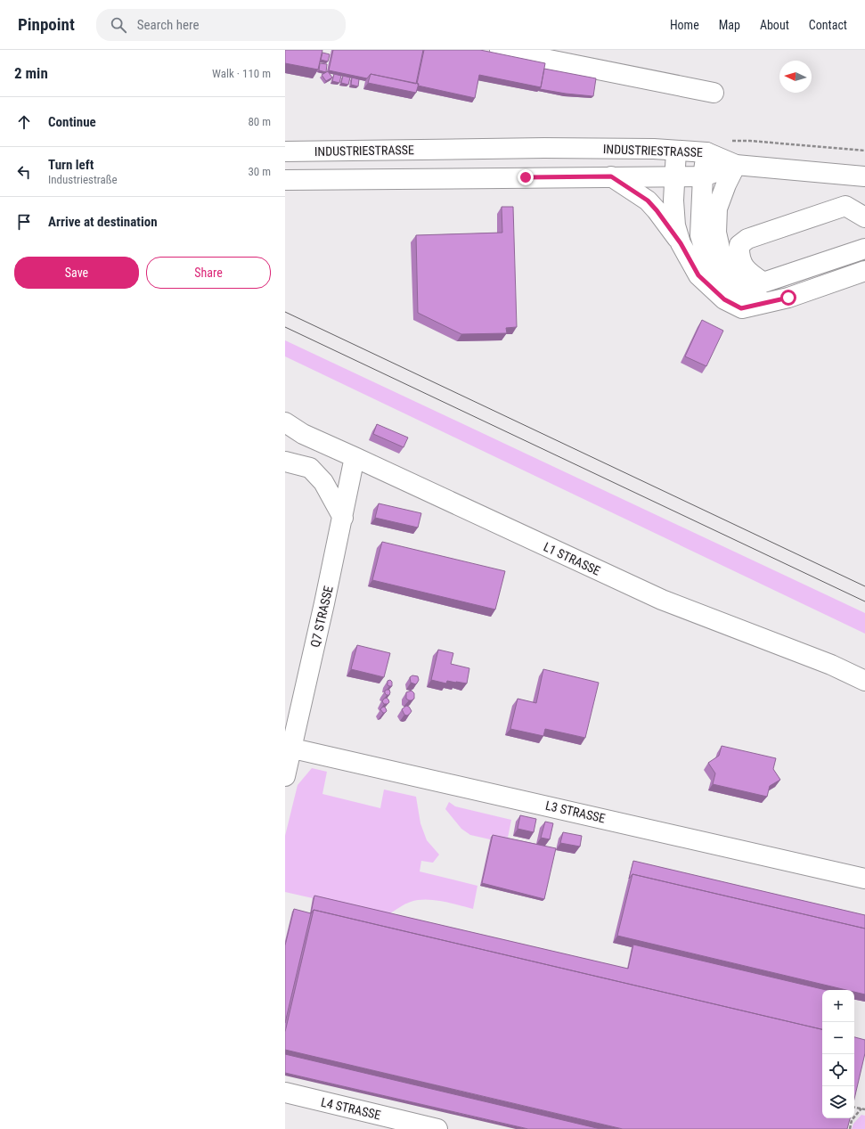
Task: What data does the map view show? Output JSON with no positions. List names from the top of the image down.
{
  "streets": {
    "main road": [
      "INDUSTRIESTRASSE",
      "L1 STRASSE",
      "Q7 STRASSE",
      "L3 STRASSE",
      "L4 STRASSE"
    ]
  },
  "crossings": [
    ["L1 STRASSE", "Q7 STRASSE"],
    ["Q7 STRASSE", "L3 STRASSE"]
  ],
  "north": "left",
  "page": {
    "header": "Pinpoint",
    "search": "Search here",
    "nav": [
      "Home",
      "Map",
      "About",
      "Contact"
    ],
    "heading": ["2 min", "Walk · 110 m"],
    "list": [
      ["Continue", "80 m"],
      ["Turn left", "Industriestraße", "30 m"],
      "Arrive at destination"
    ],
    "buttons": ["Save", "Share"],
    "map_buttons": ["+", "−"]
  }
}
